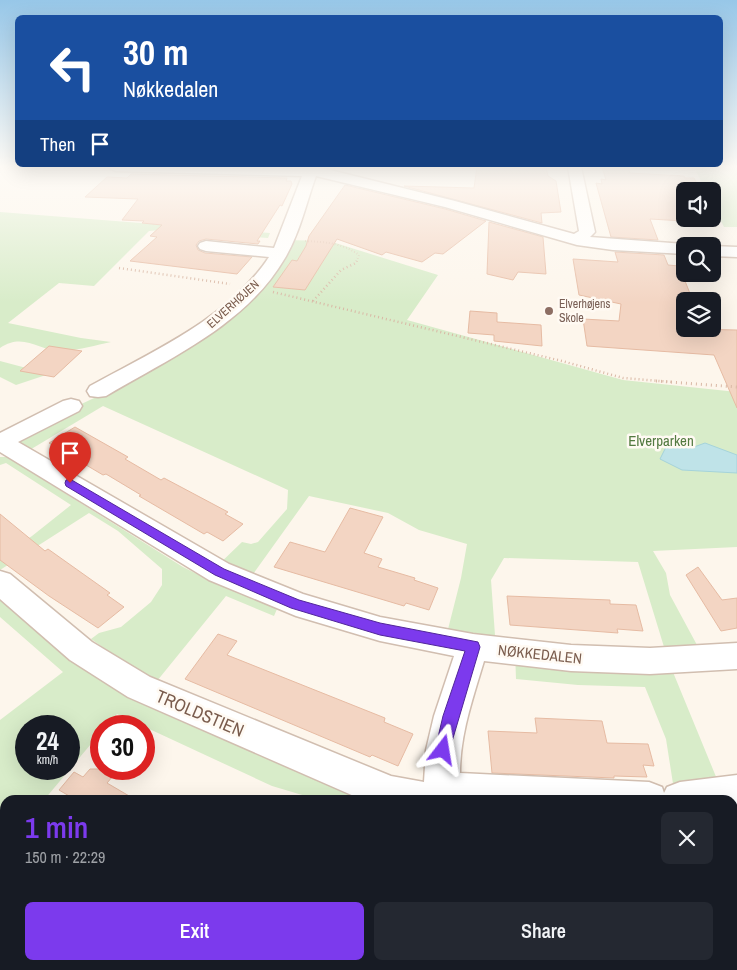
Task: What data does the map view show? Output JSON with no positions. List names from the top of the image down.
{
  "streets": {
    "street": ["ELVERHØJEN", "NØKKEDALEN", "TROLDSTIEN"]
  },
  "parks": ["Elverparken"],
  "places": ["Elverhøjens Skole"],
  "page": {
    "turn": ["30 m", "Nøkkedalen"],
    "then": "Then",
    "speed": "24 km/h",
    "limit": "30",
    "heading": ["1 min", "150 m · 22:29"],
    "buttons": ["Exit", "Share"]
  }
}
